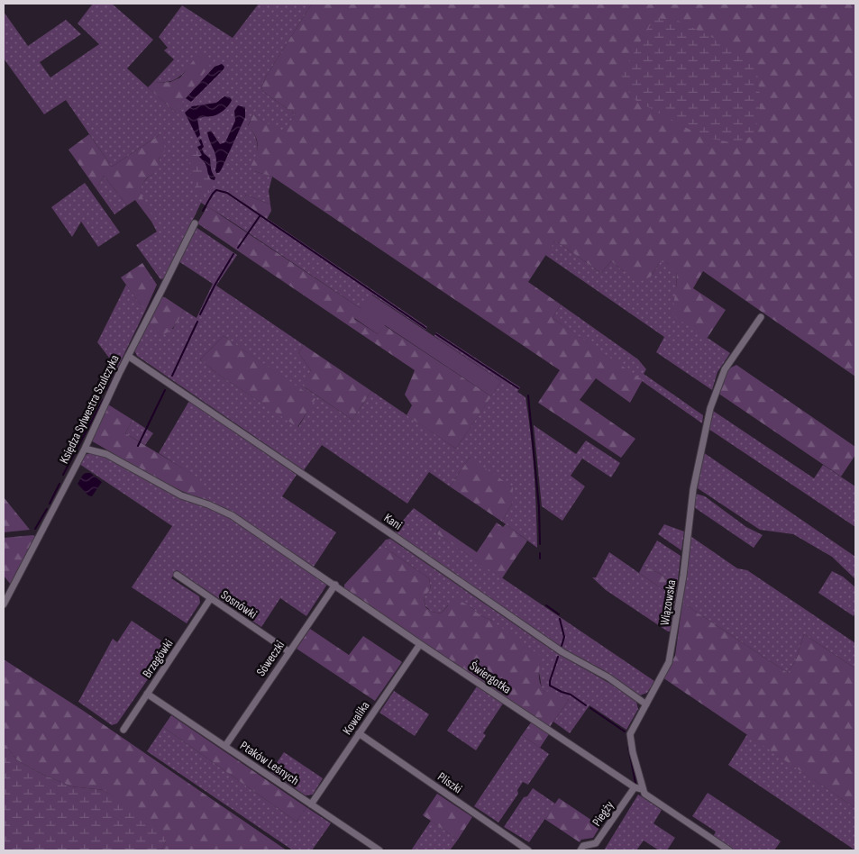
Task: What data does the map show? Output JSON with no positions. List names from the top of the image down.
{
  "streets": {
    "street": [
      "Księdza Sylwestra Szulczyka",
      "Kani",
      "Wiązowska",
      "Sosnówki",
      "Brzegówki",
      "Sóweczki",
      "Świergotka",
      "Kowalika",
      "Ptaków Leśnych",
      "Pliszki",
      "Piegży"
    ]
  },
  "crossings": [
    ["Księdza Sylwestra Szulczyka", "Kani"],
    ["Księdza Sylwestra Szulczyka", "Świergotka"],
    ["Kani", "Wiązowska"],
    ["Sosnówki", "Brzegówki"],
    ["Sosnówki", "Sóweczki"],
    ["Brzegówki", "Ptaków Leśnych"],
    ["Sóweczki", "Świergotka"],
    ["Sóweczki", "Ptaków Leśnych"],
    ["Świergotka", "Kowalika"],
    ["Świergotka", "Piegży"],
    ["Kowalika", "Ptaków Leśnych"],
    ["Kowalika", "Pliszki"]
  ]
}
